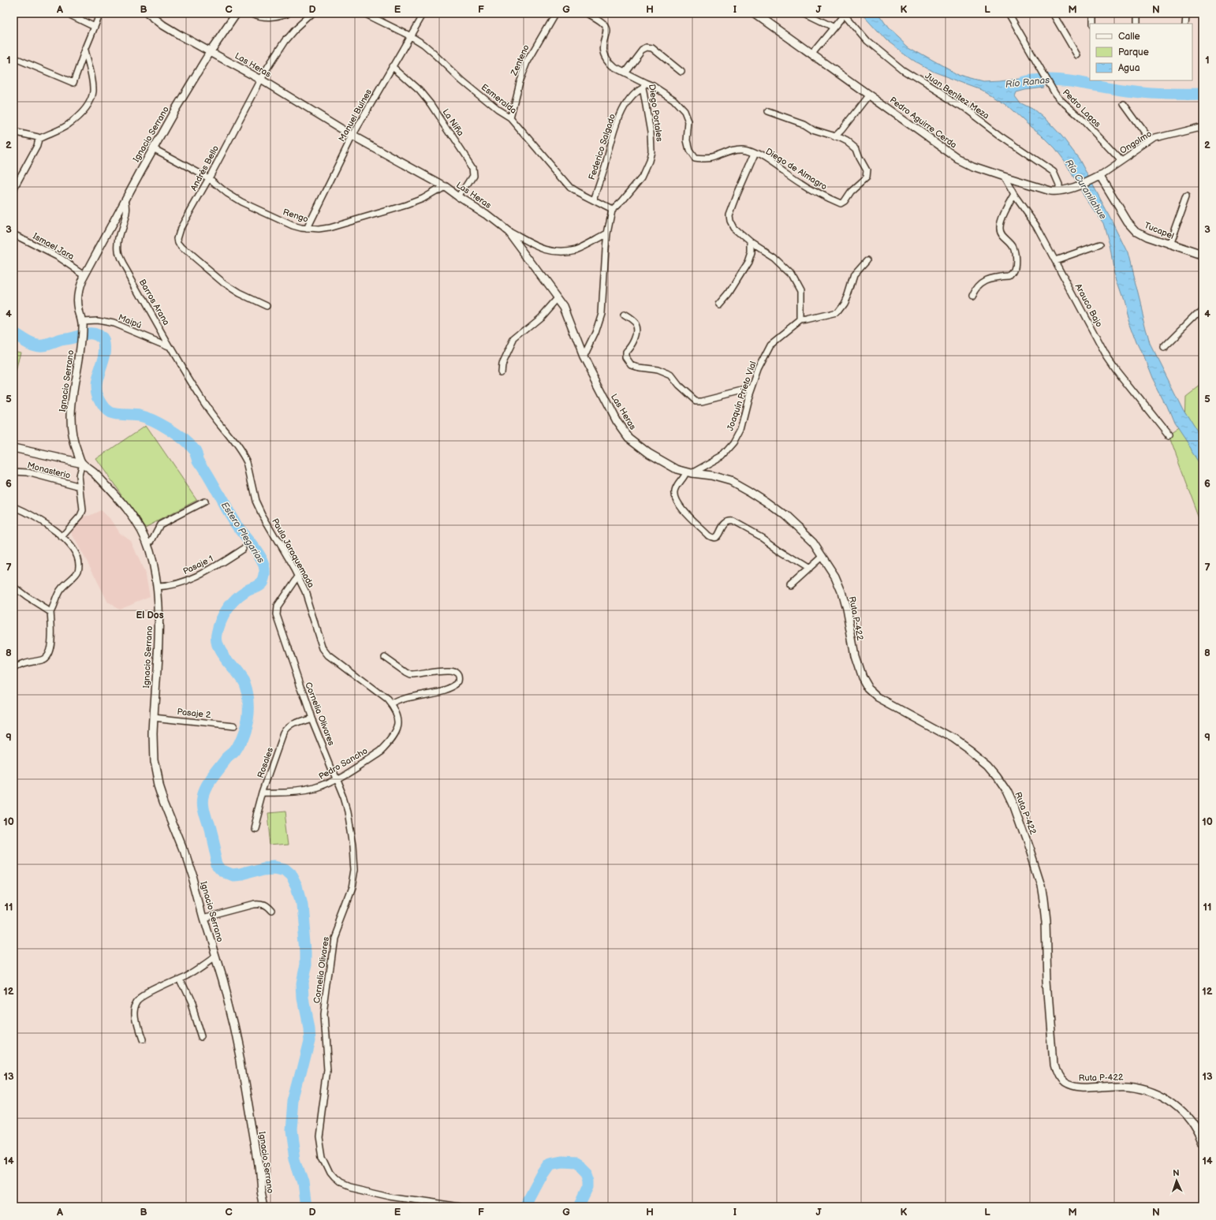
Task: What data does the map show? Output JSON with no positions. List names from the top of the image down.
{
  "streets": {
    "street": [
      "Zenteno",
      "Las Heras",
      "Juan Benítez Meza",
      "Esmeralda",
      "Pedro Lagos",
      "Diego Portales",
      "Manuel Bulnes",
      "La Niña",
      "Pedro Aguirre Cerda",
      "Ignacio Serrano",
      "Ongolmo",
      "Federico Salgado",
      "Andrés Bello",
      "Diego de Almagro",
      "Rengo",
      "Tucapel",
      "Ismael Jara",
      "Barros Arana",
      "Arauco Bajo",
      "Maipú",
      "Joaquín Prieto Vial",
      "Monasterio",
      "Paula Jaraquemada",
      "Pasaje 1",
      "Ruta P-422",
      "Pasaje 2",
      "Cornelia Olivares",
      "Rosales",
      "Pedro Sancho"
    ]
  },
  "crossings": [
    ["Zenteno", "Esmeralda"],
    ["Las Heras", "Manuel Bulnes"],
    ["Las Heras", "La Niña"],
    ["Las Heras", "Ignacio Serrano"],
    ["Las Heras", "Andrés Bello"],
    ["Las Heras", "Rengo"],
    ["Las Heras", "Joaquín Prieto Vial"],
    ["Las Heras", "Ruta P-422"],
    ["Juan Benítez Meza", "Pedro Aguirre Cerda"],
    ["Esmeralda", "Diego Portales"],
    ["Esmeralda", "Manuel Bulnes"],
    ["Esmeralda", "Federico Salgado"],
    ["Pedro Lagos", "Ongolmo"],
    ["Diego Portales", "Federico Salgado"],
    ["Diego Portales", "Diego de Almagro"],
    ["Manuel Bulnes", "La Niña"],
    ["Manuel Bulnes", "Rengo"],
    ["Pedro Aguirre Cerda", "Ongolmo"],
    ["Pedro Aguirre Cerda", "Tucapel"],
    ["Pedro Aguirre Cerda", "Arauco Bajo"],
    ["Ignacio Serrano", "Rengo"],
    ["Ignacio Serrano", "Ismael Jara"],
    ["Ignacio Serrano", "Barros Arana"],
    ["Ignacio Serrano", "Maipú"],
    ["Ignacio Serrano", "Pasaje 1"],
    ["Ignacio Serrano", "Pasaje 2"],
    ["Ongolmo", "Tucapel"],
    ["Federico Salgado", "Diego de Almagro"],
    ["Andrés Bello", "Rengo"],
    ["Barros Arana", "Maipú"],
    ["Barros Arana", "Paula Jaraquemada"],
    ["Paula Jaraquemada", "Cornelia Olivares"],
    ["Paula Jaraquemada", "Pedro Sancho"],
    ["Cornelia Olivares", "Rosales"],
    ["Cornelia Olivares", "Pedro Sancho"],
    ["Rosales", "Pedro Sancho"]
  ],
  "districts": ["El Dos"],
  "water": ["Río Ranas", "Río Curanilahue", "Estero Plegarias"],
  "legend": ["Calle", "Parque", "Agua"],
  "north": "top",
  "grid": {
    "columns": [
      "A",
      "B",
      "C",
      "D",
      "E",
      "F",
      "G",
      "H",
      "I",
      "J",
      "K",
      "L",
      "M",
      "N"
    ],
    "rows": [
      "1",
      "2",
      "3",
      "4",
      "5",
      "6",
      "7",
      "8",
      "9",
      "10",
      "11",
      "12",
      "13",
      "14"
    ]
  }
}
